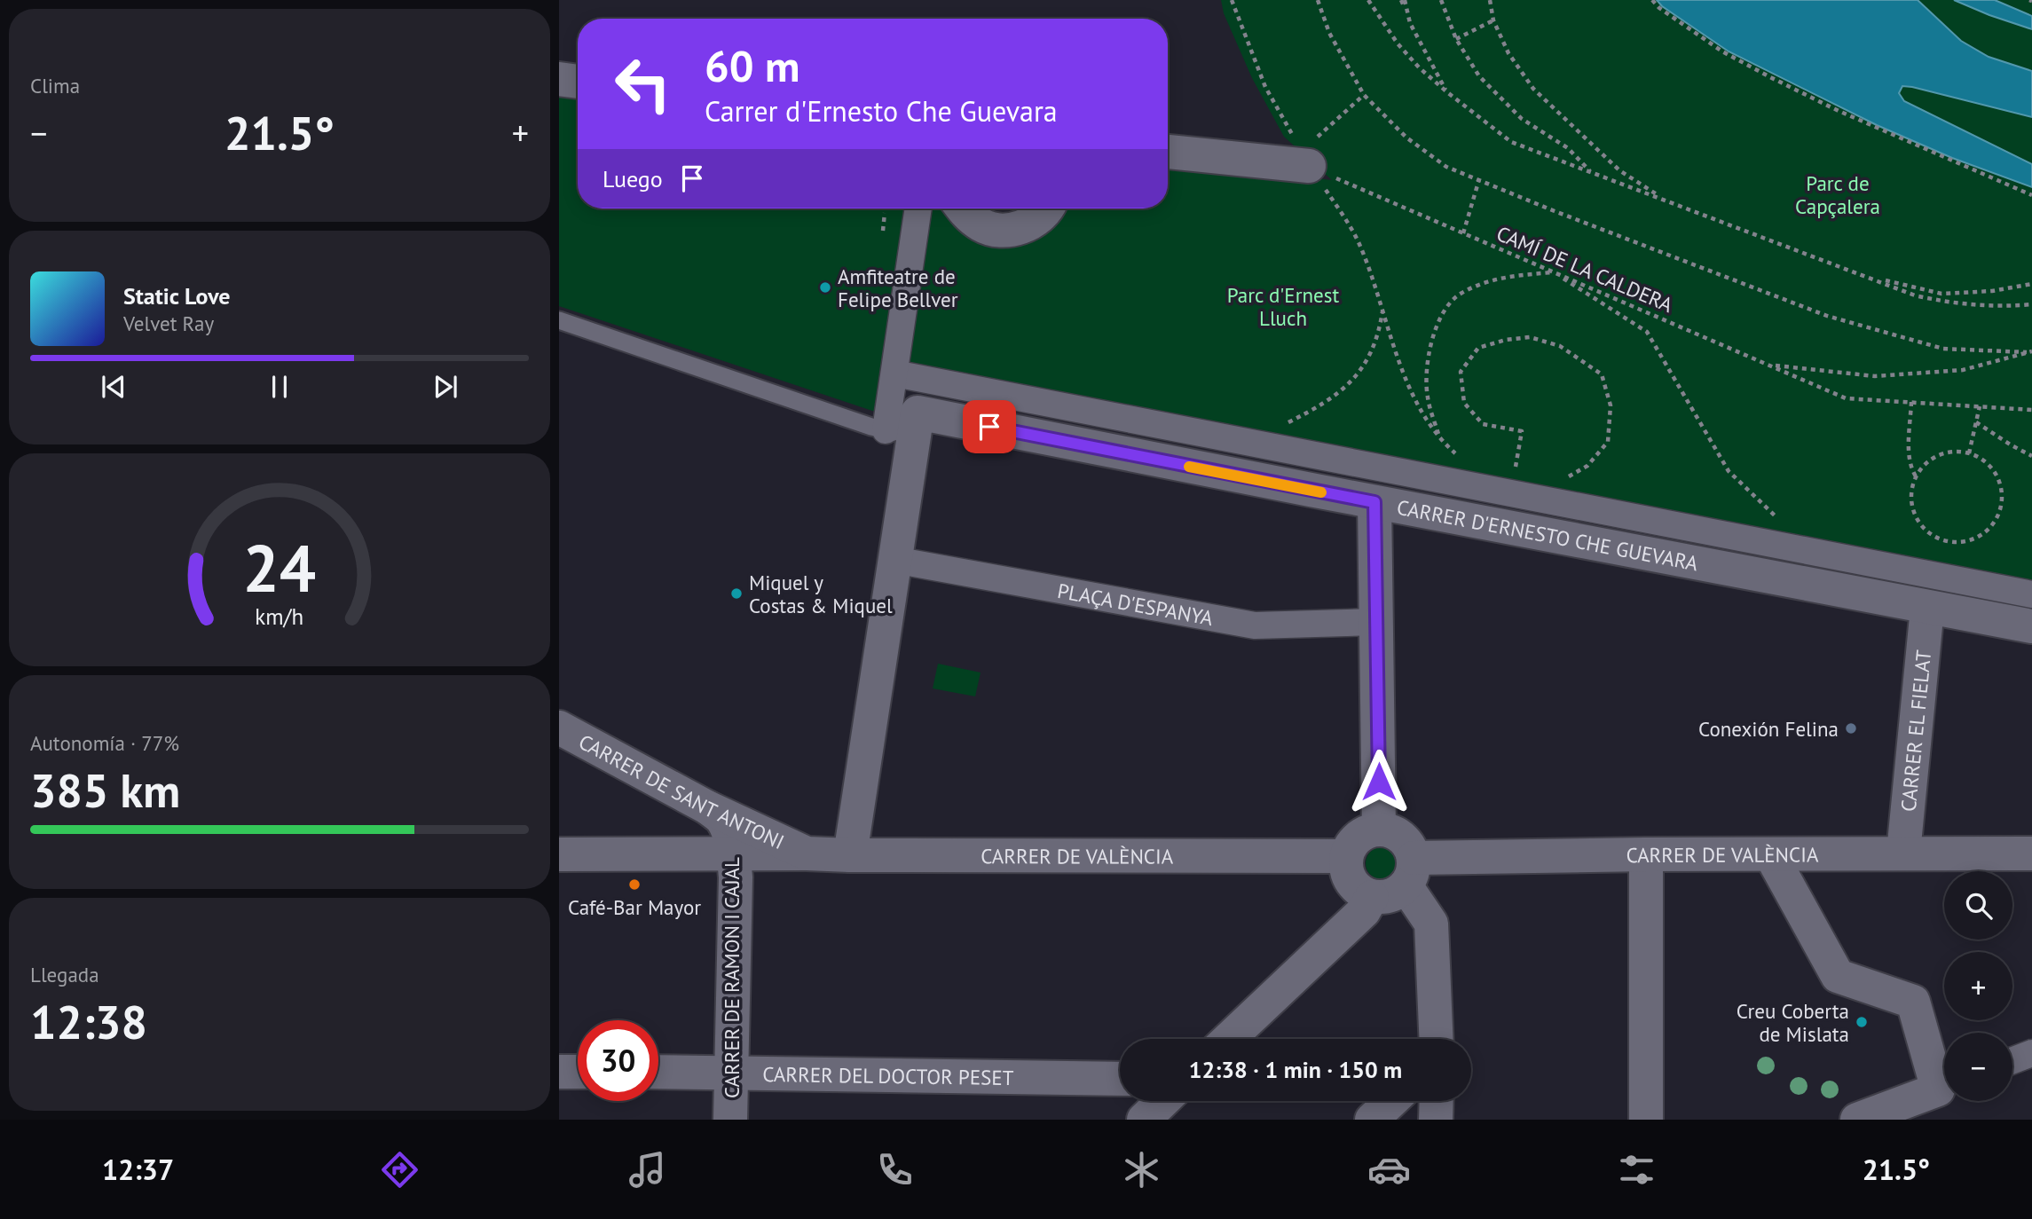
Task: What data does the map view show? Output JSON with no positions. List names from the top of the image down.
{
  "streets": {
    "street": [
      "CARRER D'ERNESTO CHE GUEVARA",
      "PLAÇA D'ESPANYA",
      "CARRER EL FIELAT",
      "CARRER DE SANT ANTONI",
      "CARRER DE VALÈNCIA",
      "CARRER DE RAMON I CAJAL",
      "CARRER DEL DOCTOR PESET"
    ],
    "path": ["CAMÍ DE LA CALDERA"]
  },
  "crossings": [
    ["CARRER D'ERNESTO CHE GUEVARA", "CARRER EL FIELAT"],
    ["CARRER EL FIELAT", "CARRER DE VALÈNCIA"],
    ["CARRER DE SANT ANTONI", "CARRER DE VALÈNCIA"],
    ["CARRER DE SANT ANTONI", "CARRER DE RAMON I CAJAL"],
    ["CARRER DE VALÈNCIA", "CARRER DE RAMON I CAJAL"],
    ["CARRER DE RAMON I CAJAL", "CARRER DEL DOCTOR PESET"]
  ],
  "parks": ["Parc de Capçalera", "Parc d'Ernest Lluch"],
  "places": [
    "Amfiteatre de Felipe Bellver",
    "Miquel y Costas & Miquel",
    "Conexión Felina",
    "Café-Bar Mayor",
    "Creu Coberta de Mislata"
  ],
  "page": {
    "tile": [
      "Clima",
      ["Autonomía · 77%", "385 km"],
      ["Llegada", "12:38"]
    ],
    "turn": ["60 m", "Carrer d'Ernesto Che Guevara"],
    "heat": ["−", "21.5°", "+"],
    "then": "Luego",
    "song": ["Static Love", "Velvet Ray"],
    "map_buttons": ["+", "−"],
    "limit": "30",
    "trip": "12:38 · 1 min · 150 m",
    "tabs": ["12:37", "21.5°"],
    "gauge": ["24", "km/h"]
  }
}
